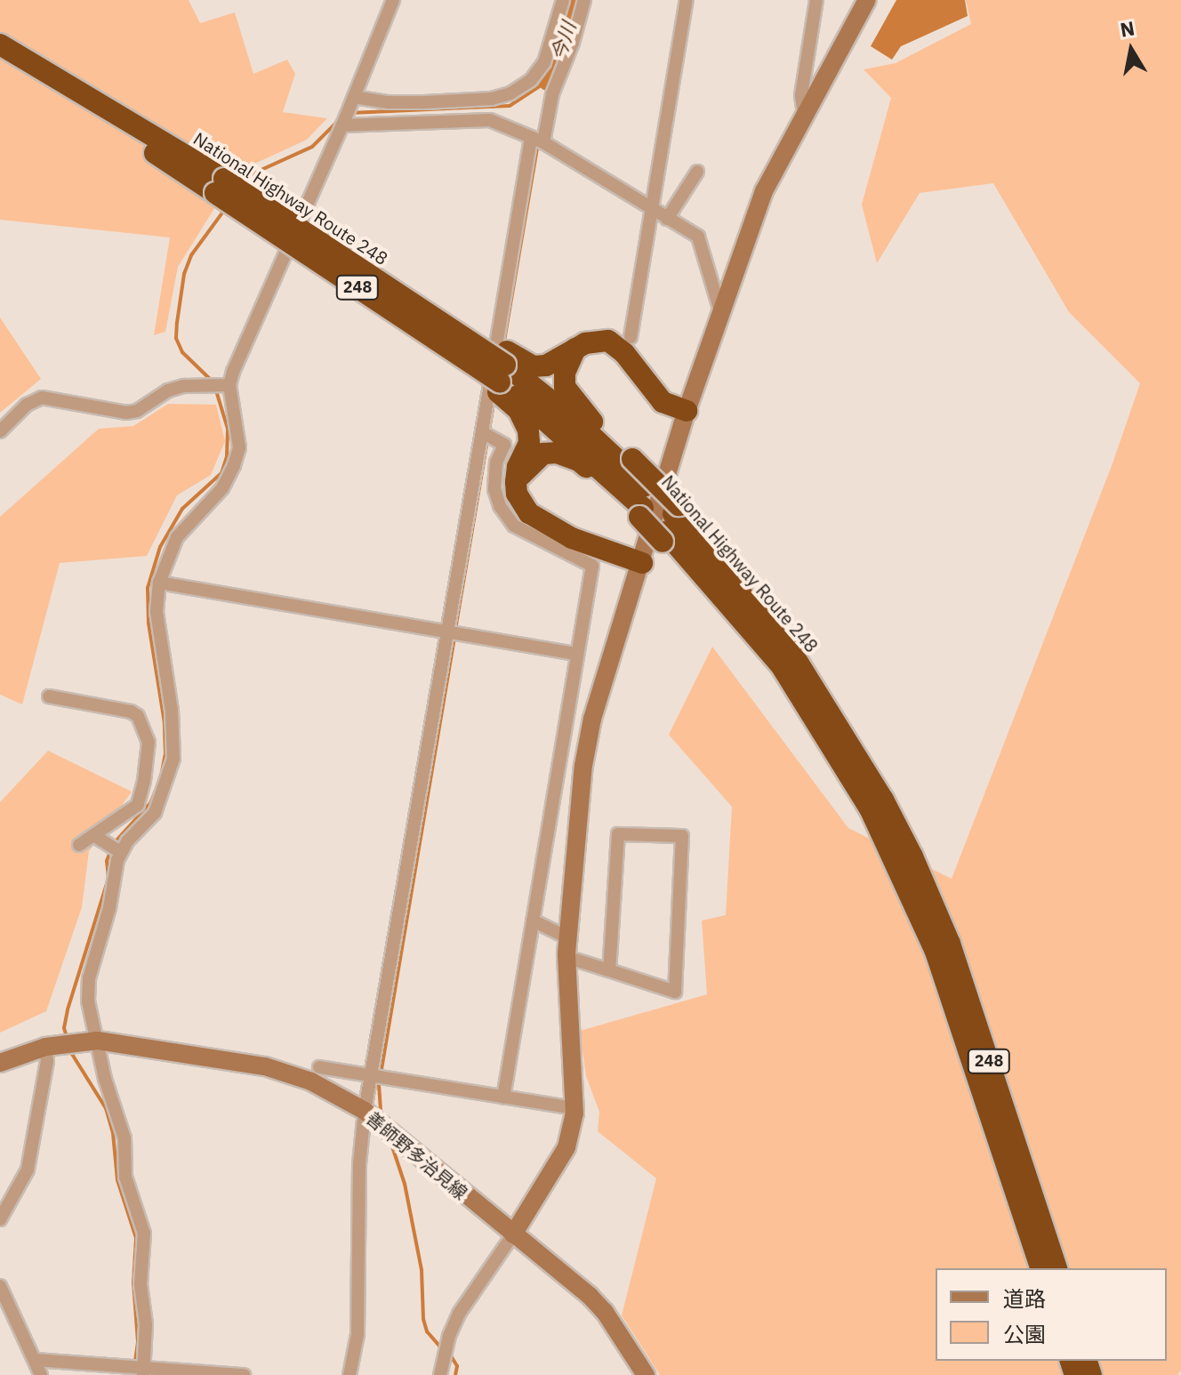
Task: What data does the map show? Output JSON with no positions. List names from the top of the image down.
{
  "streets": {
    "highway": ["National Highway Route 248", "248"],
    "street": ["善師野多治見線"]
  },
  "water": ["今川"],
  "legend": ["道路", "公園"],
  "north": "top"
}
